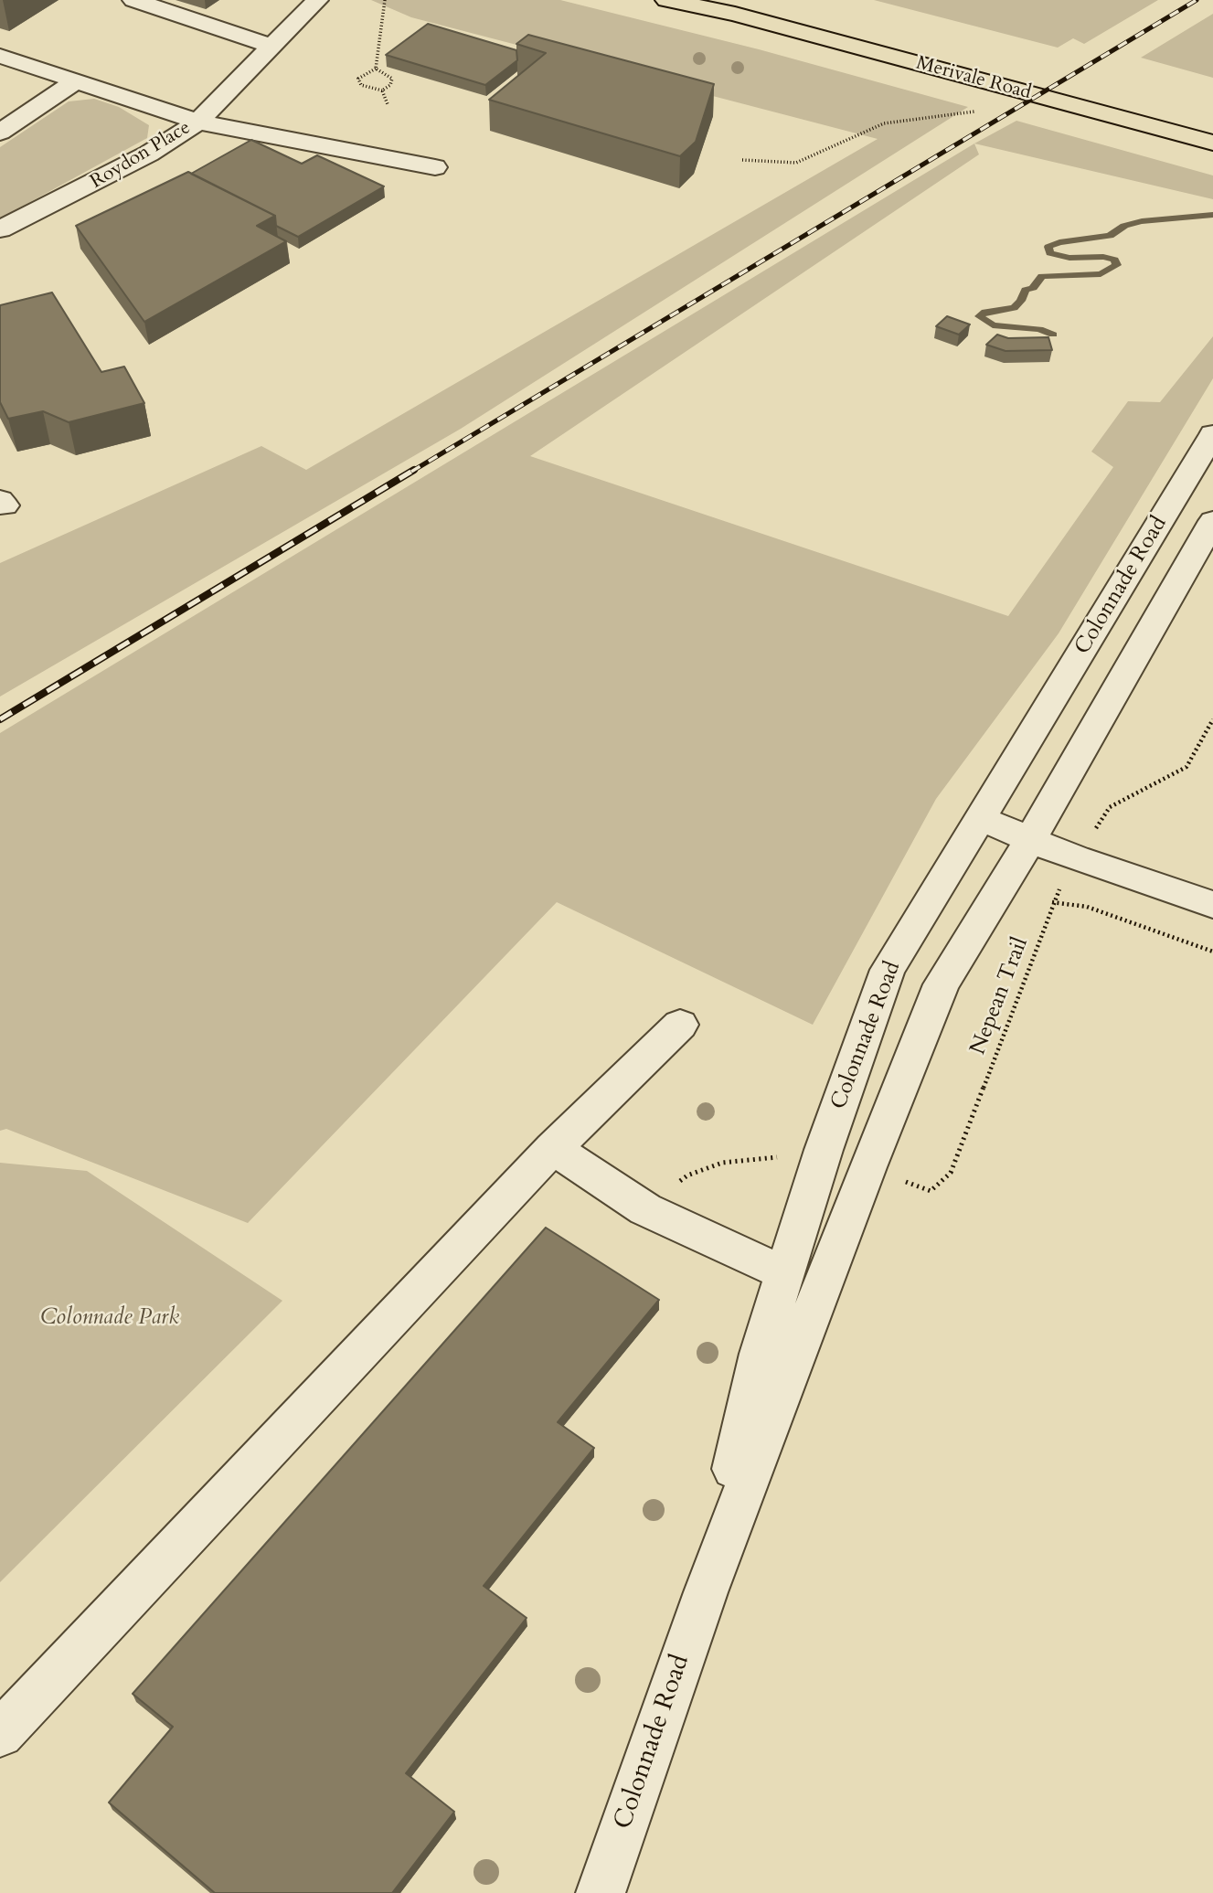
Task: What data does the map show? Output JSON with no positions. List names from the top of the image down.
{
  "streets": {
    "main road": ["Merivale Road"],
    "street": ["Roydon Place", "Colonnade Road"],
    "path": ["Nepean Trail"]
  },
  "crossings": [
    ["Colonnade Road", "Nepean Trail"]
  ],
  "parks": ["Colonnade Park"]
}
